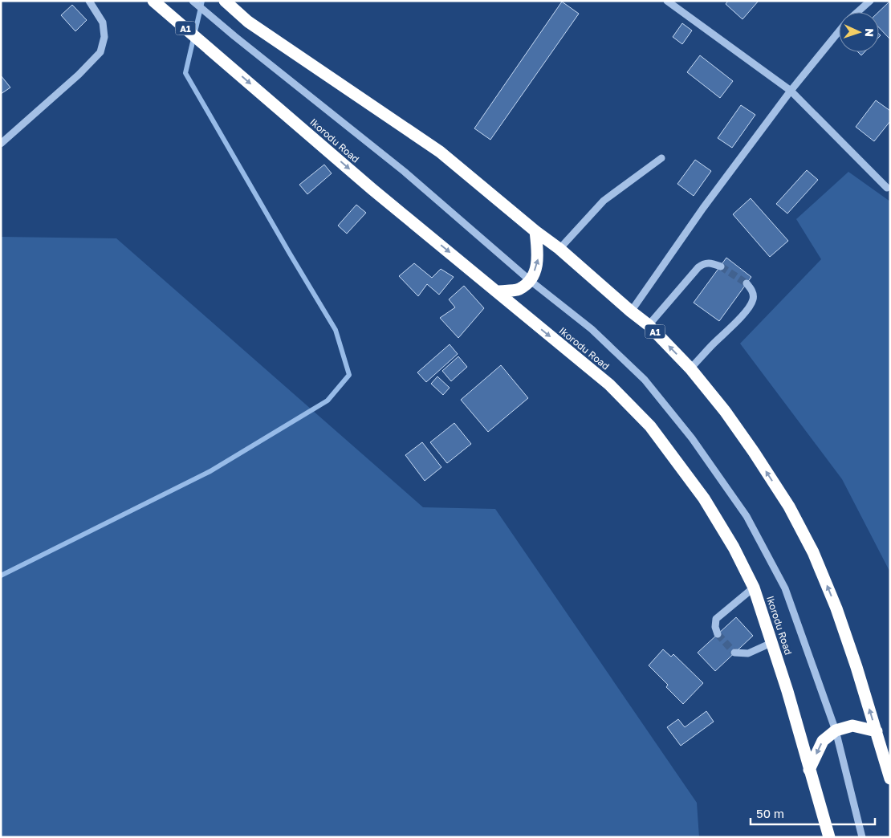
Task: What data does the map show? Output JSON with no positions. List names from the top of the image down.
{
  "streets": {
    "highway": ["A1", "Ikorodu Road"]
  },
  "scale_bar": "50 m",
  "north": "right"
}
